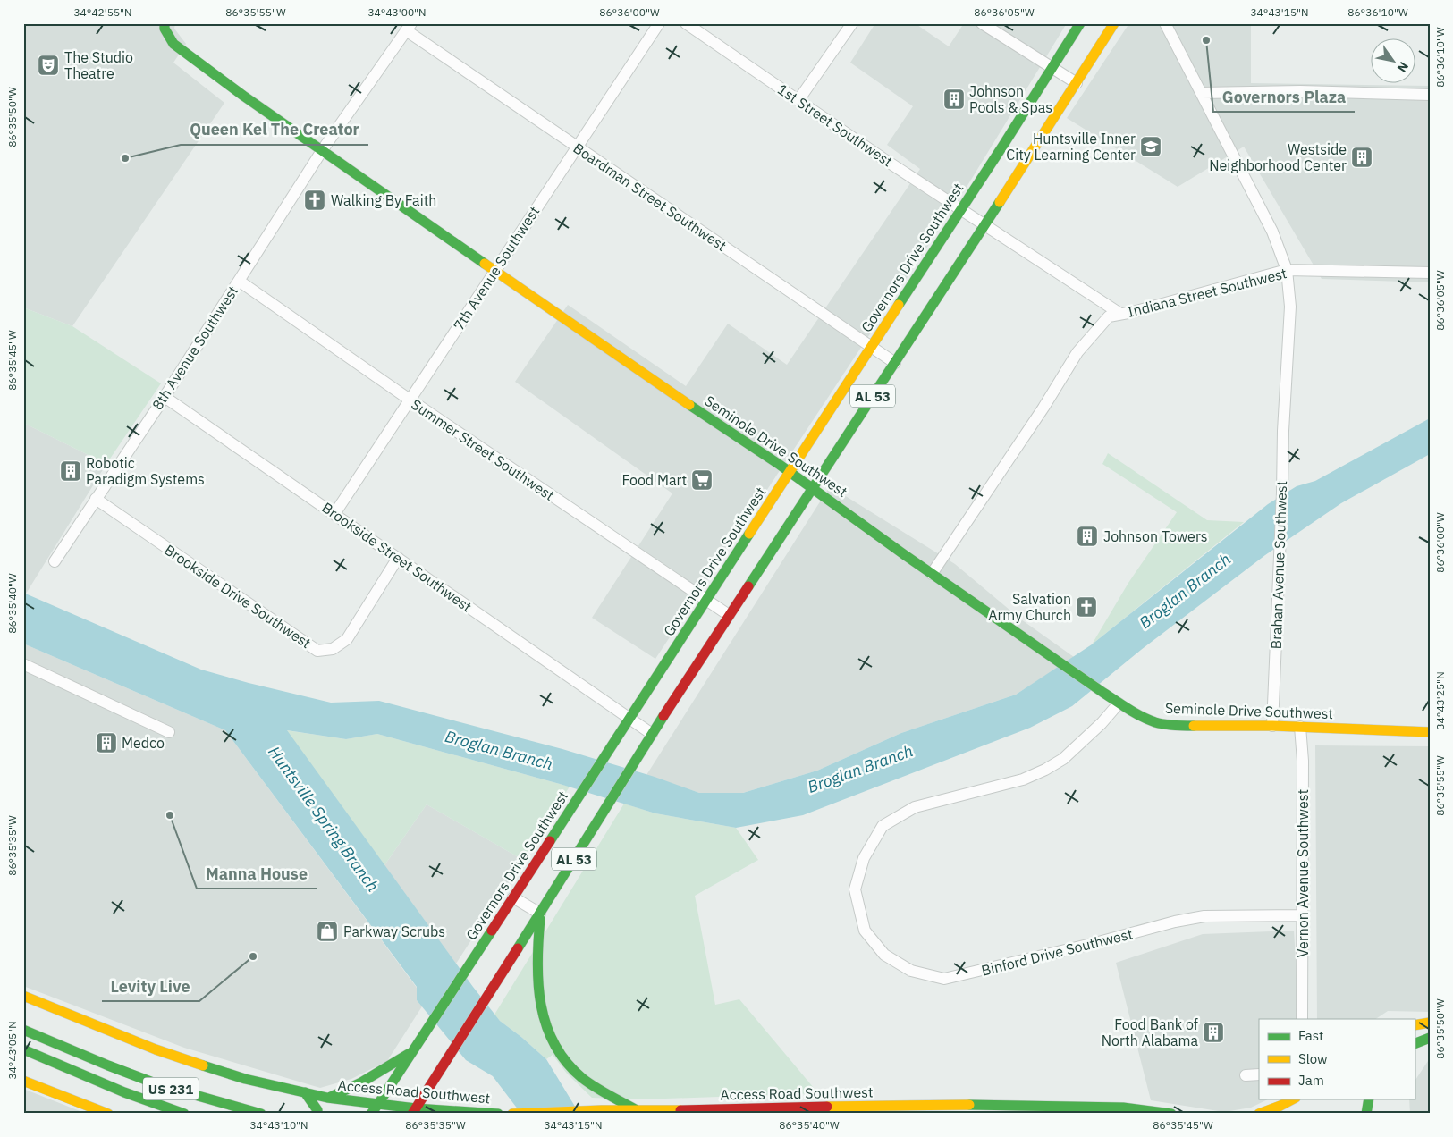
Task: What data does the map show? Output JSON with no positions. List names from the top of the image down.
{
  "streets": {
    "main road": [
      "Governors Drive Southwest",
      "AL 53",
      "Seminole Drive Southwest",
      "US 231",
      "Access Road Southwest"
    ],
    "street": [
      "1st Street Southwest",
      "Boardman Street Southwest",
      "7th Avenue Southwest",
      "Indiana Street Southwest",
      "8th Avenue Southwest",
      "Summer Street Southwest",
      "Brookside Street Southwest",
      "Brahan Avenue Southwest",
      "Brookside Drive Southwest",
      "Vernon Avenue Southwest",
      "Binford Drive Southwest"
    ]
  },
  "crossings": [
    ["1st Street Southwest", "Governors Drive Southwest"],
    ["1st Street Southwest", "Indiana Street Southwest"],
    ["1st Street Southwest", "AL 53"],
    ["Boardman Street Southwest", "Governors Drive Southwest"],
    ["Boardman Street Southwest", "7th Avenue Southwest"],
    ["Boardman Street Southwest", "8th Avenue Southwest"],
    ["Boardman Street Southwest", "AL 53"],
    ["Governors Drive Southwest", "Seminole Drive Southwest"],
    ["Governors Drive Southwest", "Summer Street Southwest"],
    ["Governors Drive Southwest", "Brookside Street Southwest"],
    ["Governors Drive Southwest", "Access Road Southwest"],
    ["7th Avenue Southwest", "Seminole Drive Southwest"],
    ["7th Avenue Southwest", "Summer Street Southwest"],
    ["7th Avenue Southwest", "Brookside Street Southwest"],
    ["Indiana Street Southwest", "AL 53"],
    ["Indiana Street Southwest", "Brahan Avenue Southwest"],
    ["8th Avenue Southwest", "Seminole Drive Southwest"],
    ["8th Avenue Southwest", "Summer Street Southwest"],
    ["8th Avenue Southwest", "Brookside Street Southwest"],
    ["8th Avenue Southwest", "Brookside Drive Southwest"],
    ["AL 53", "Seminole Drive Southwest"],
    ["AL 53", "Summer Street Southwest"],
    ["AL 53", "Brookside Street Southwest"],
    ["AL 53", "Access Road Southwest"],
    ["Seminole Drive Southwest", "Brahan Avenue Southwest"],
    ["Seminole Drive Southwest", "Vernon Avenue Southwest"],
    ["Seminole Drive Southwest", "Binford Drive Southwest"],
    ["Brookside Street Southwest", "Brookside Drive Southwest"],
    ["Vernon Avenue Southwest", "Binford Drive Southwest"]
  ],
  "water": ["Broglan Branch", "Huntsville Spring Branch"],
  "places": {
    "other": [
      "Governors Plaza",
      "Queen Kel The Creator",
      "Manna House",
      "Levity Live"
    ],
    "theatre": ["The Studio Theatre"],
    "building": [
      "Johnson Pools & Spas",
      "Westside Neighborhood Center",
      "Robotic Paradigm Systems",
      "Johnson Towers",
      "Medco",
      "Food Bank of North Alabama"
    ],
    "school or university": ["Huntsville Inner City Learning Center"],
    "church": ["Walking By Faith", "Salvation Army Church"],
    "supermarket": ["Food Mart"],
    "shop": ["Parkway Scrubs"]
  },
  "legend": ["Fast", "Slow", "Jam"],
  "north": "bottom right",
  "coordinates": [
    "34°42'55\"N",
    "86°35'55\"W",
    "34°43'00\"N",
    "86°36'00\"W",
    "86°36'05\"W",
    "34°43'15\"N",
    "86°36'10\"W",
    "86°35'50\"W",
    "86°35'45\"W",
    "86°35'40\"W",
    "34°43'25\"N",
    "86°35'35\"W",
    "34°43'05\"N",
    "34°43'10\"N"
  ]
}
